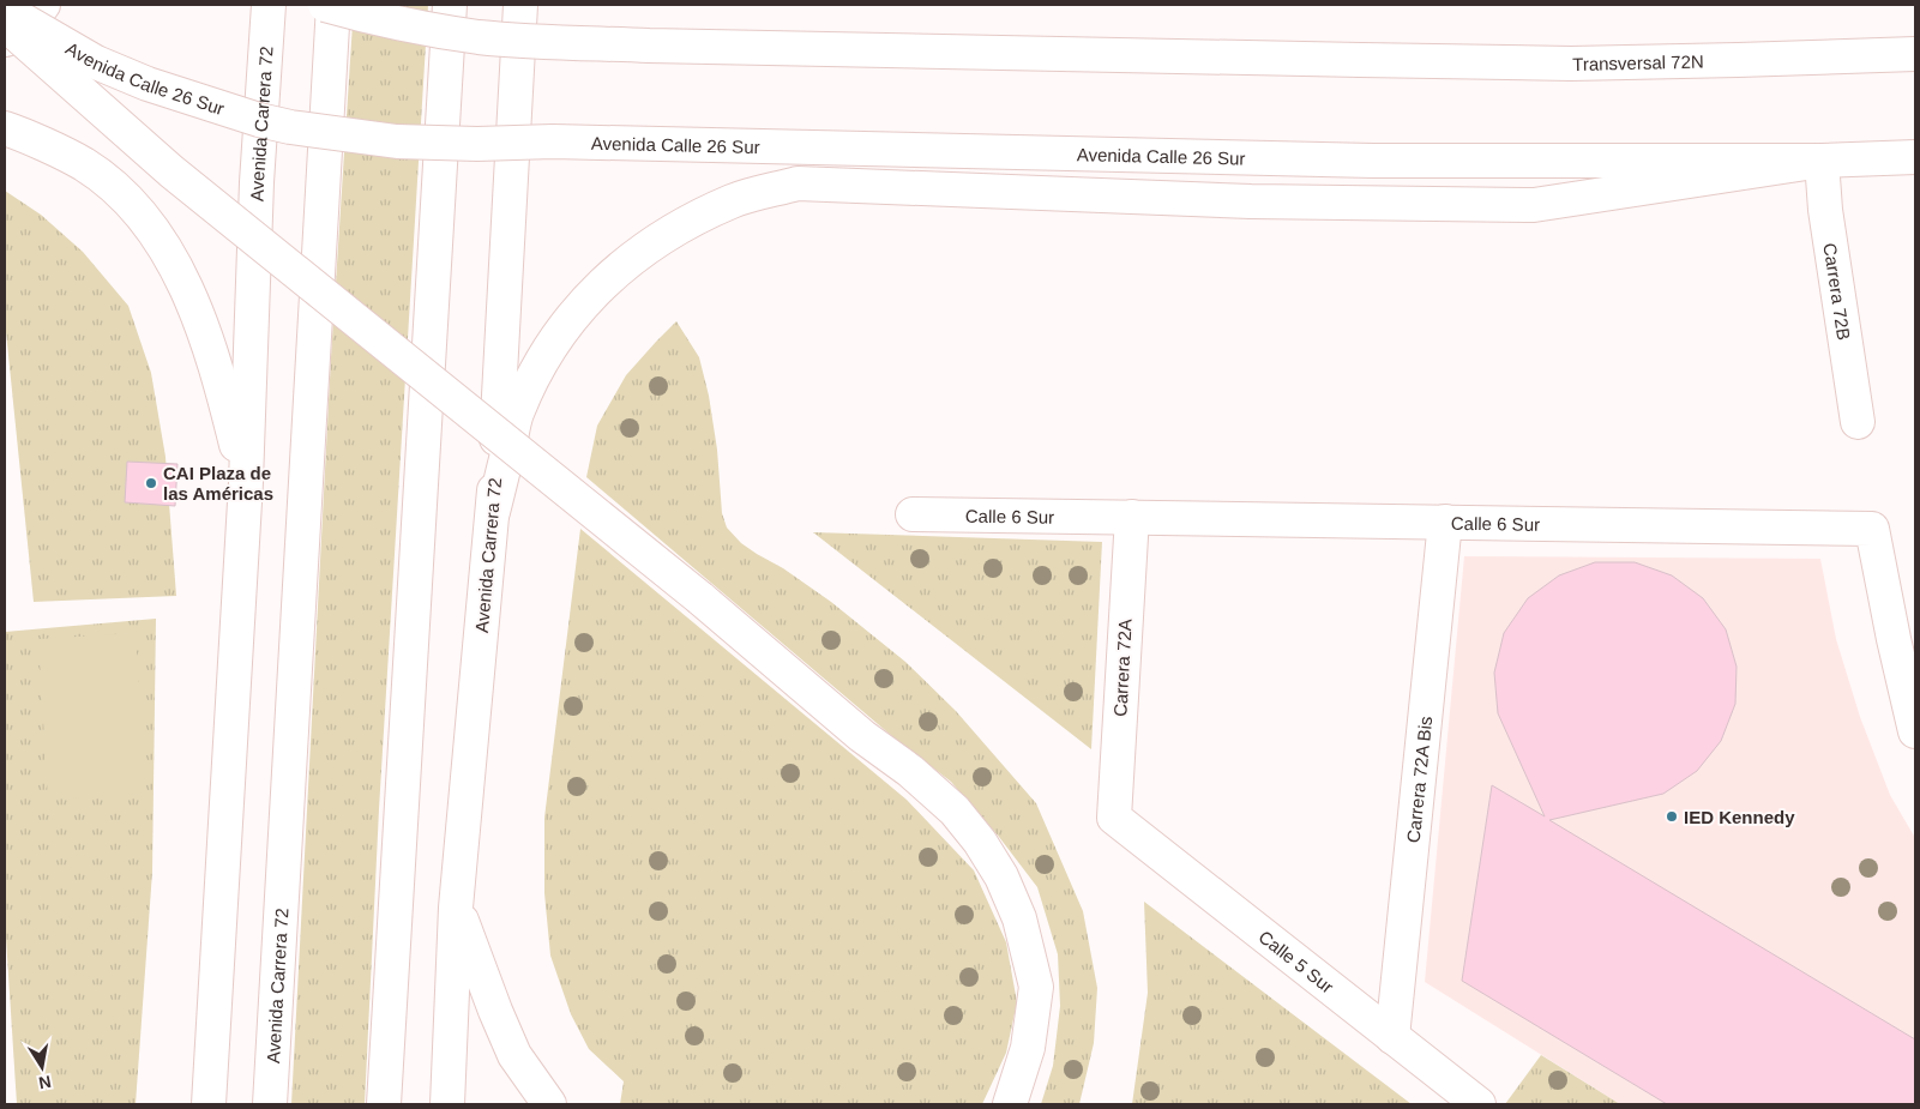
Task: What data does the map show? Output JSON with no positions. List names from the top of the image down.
{
  "streets": {
    "main road": [
      "Transversal 72N",
      "Avenida Calle 26 Sur",
      "Avenida Carrera 72",
      "Carrera 72B",
      "Calle 6 Sur",
      "Carrera 72A",
      "Carrera 72A Bis",
      "Calle 5 Sur"
    ]
  },
  "crossings": [
    ["Avenida Calle 26 Sur", "Carrera 72B"],
    ["Calle 6 Sur", "Carrera 72A"],
    ["Calle 6 Sur", "Carrera 72A Bis"],
    ["Carrera 72A", "Calle 5 Sur"],
    ["Carrera 72A Bis", "Calle 5 Sur"]
  ],
  "places": ["CAI Plaza de las Américas", "IED Kennedy"],
  "north": "bottom"
}
